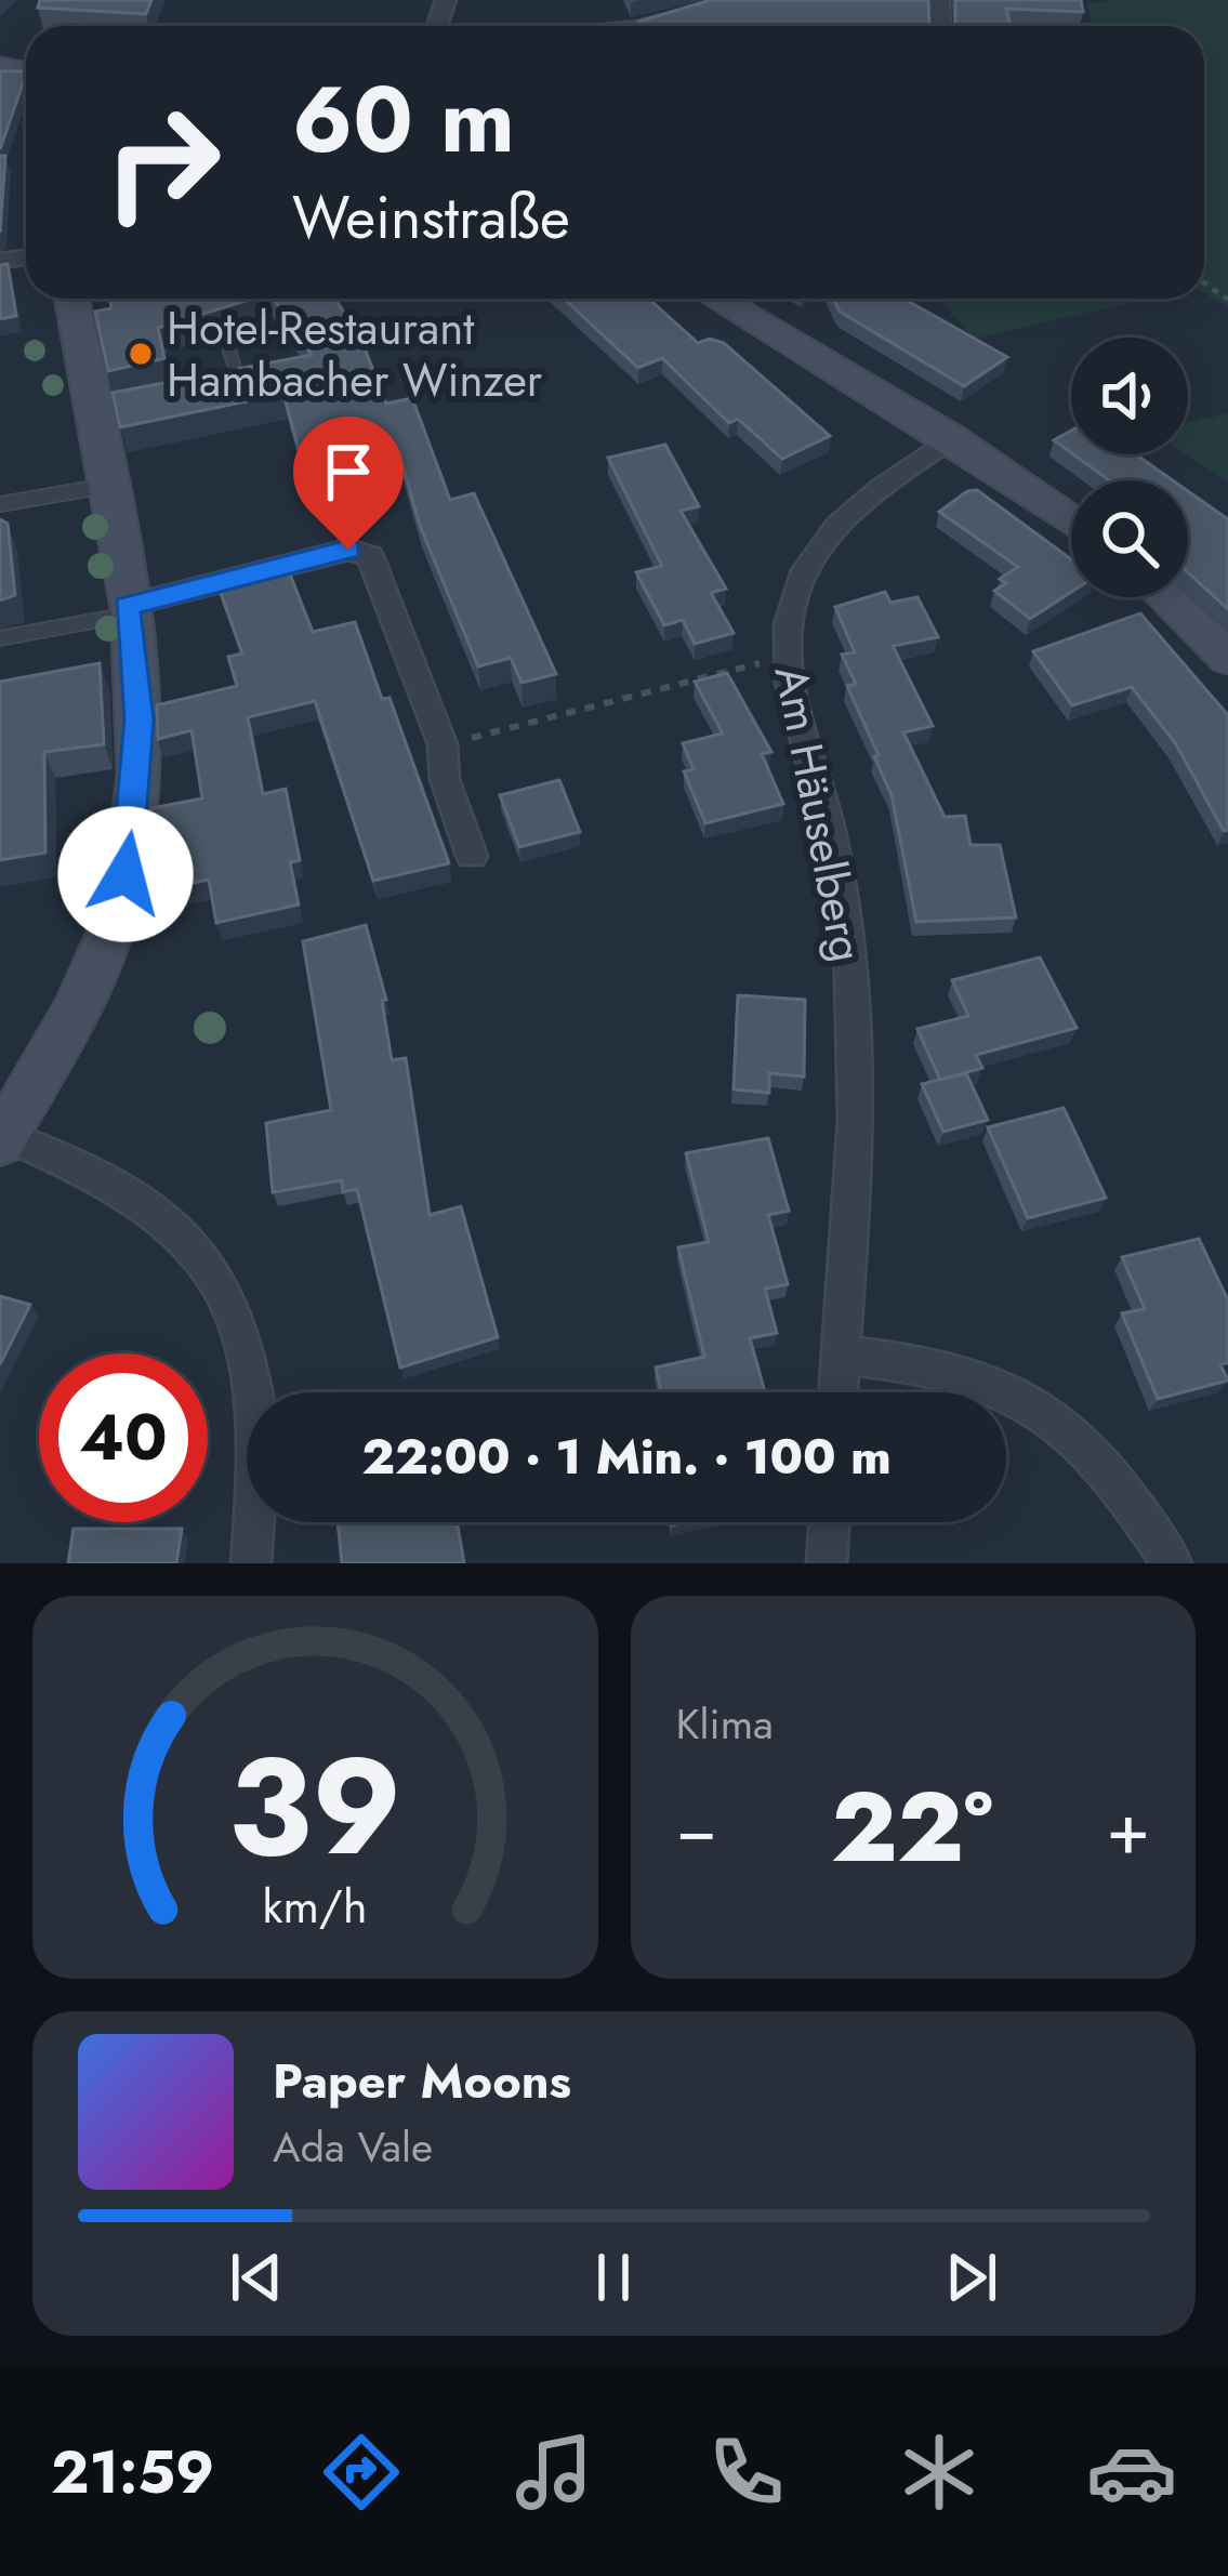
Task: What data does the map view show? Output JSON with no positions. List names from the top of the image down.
{
  "streets": {
    "street": ["Am Häuselberg"]
  },
  "places": ["Hotel-Restaurant Hambacher Winzer"],
  "page": {
    "turn": ["60 m", "Weinstraße"],
    "limit": "40",
    "trip": "22:00 · 1 Min. · 100 m",
    "tile": "Klima",
    "heat": ["−", "22°", "+"],
    "song": ["Paper Moons", "Ada Vale"],
    "tabs": "21:59",
    "gauge": ["39", "km/h"]
  }
}
